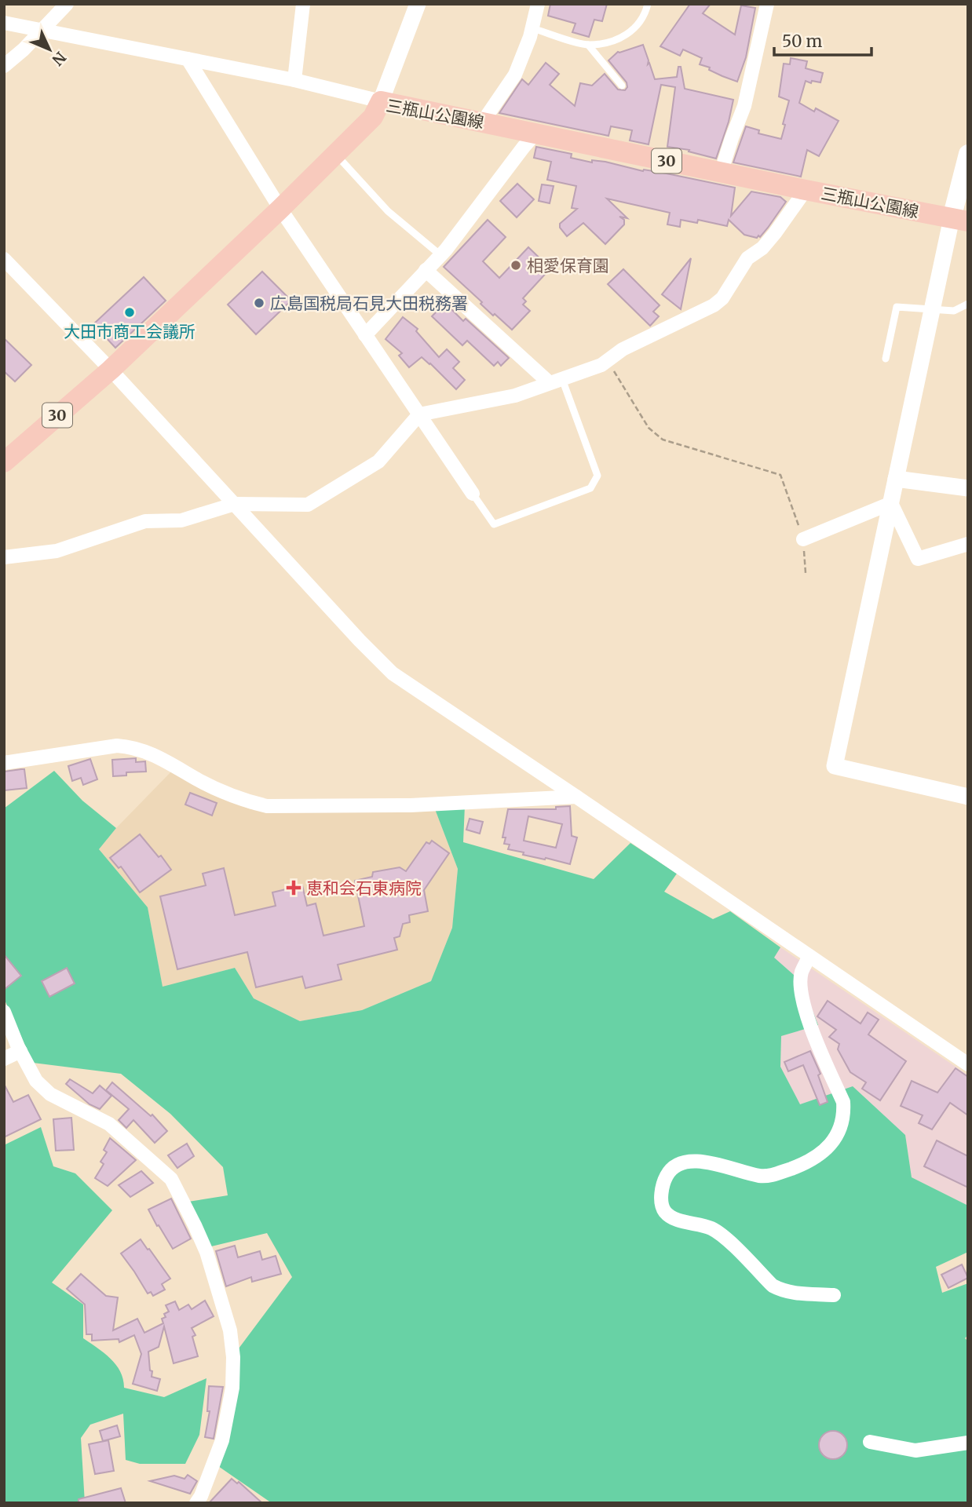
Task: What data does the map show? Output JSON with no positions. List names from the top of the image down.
{
  "streets": {
    "main road": ["三瓶山公園線", "30"]
  },
  "places": {
    "other": ["相愛保育園", "広島国税局石見大田税務署", "大田市商工会議所"],
    "health": ["恵和会石東病院"]
  },
  "scale_bar": "50 m",
  "north": "bottom right"
}
